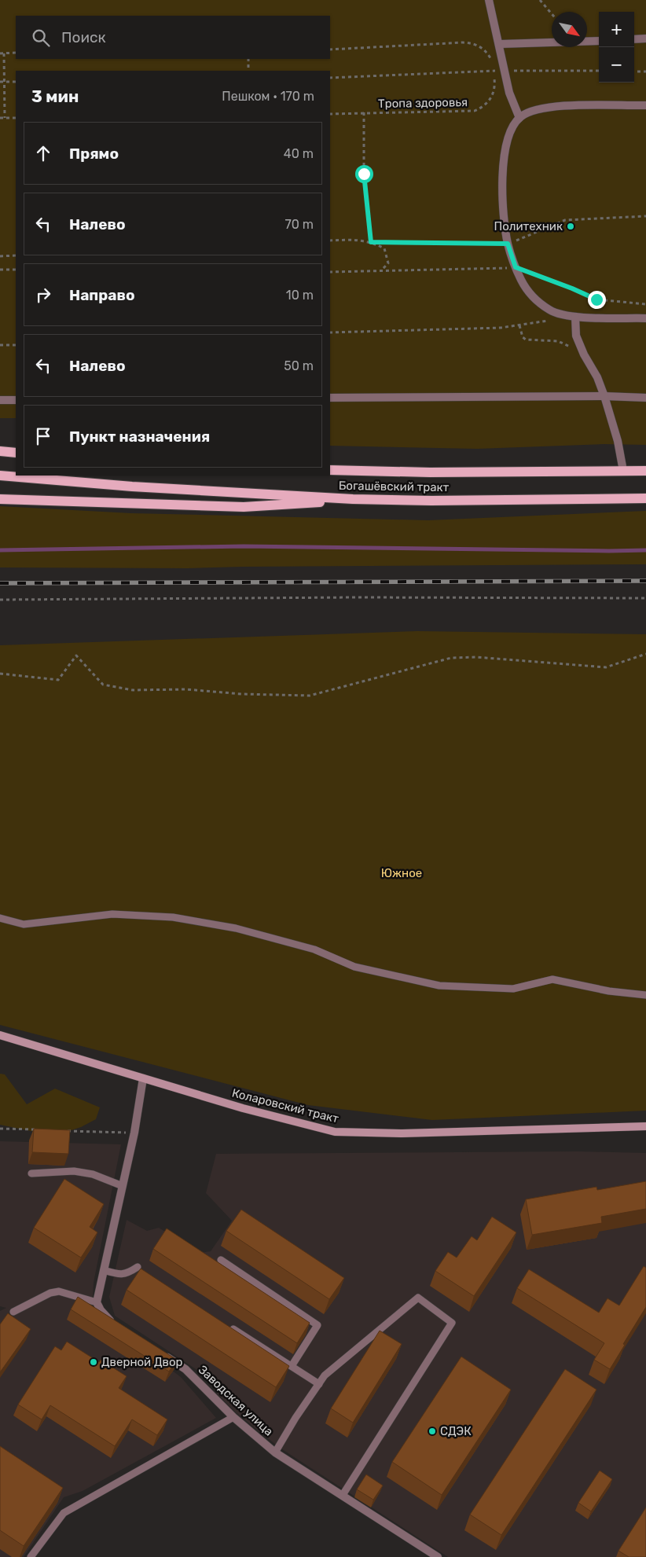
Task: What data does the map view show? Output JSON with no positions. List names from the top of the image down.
{
  "streets": {
    "main road": ["Богашёвский тракт", "Коларовский тракт"],
    "street": ["Заводская улица"],
    "path": ["Тропа здоровья"]
  },
  "parks": ["Южное"],
  "places": ["Политехник", "Дверной Двор", "СДЭК"],
  "north": "bottom right",
  "page": {
    "map_buttons": ["+", "−"],
    "search": "Поиск",
    "heading": ["3 мин", "Пешком · 170 m"],
    "list": [
      ["Прямо", "40 m"],
      ["Налево", "70 m"],
      ["Направо", "10 m"],
      ["Налево", "50 m"],
      "Пункт назначения"
    ]
  }
}
